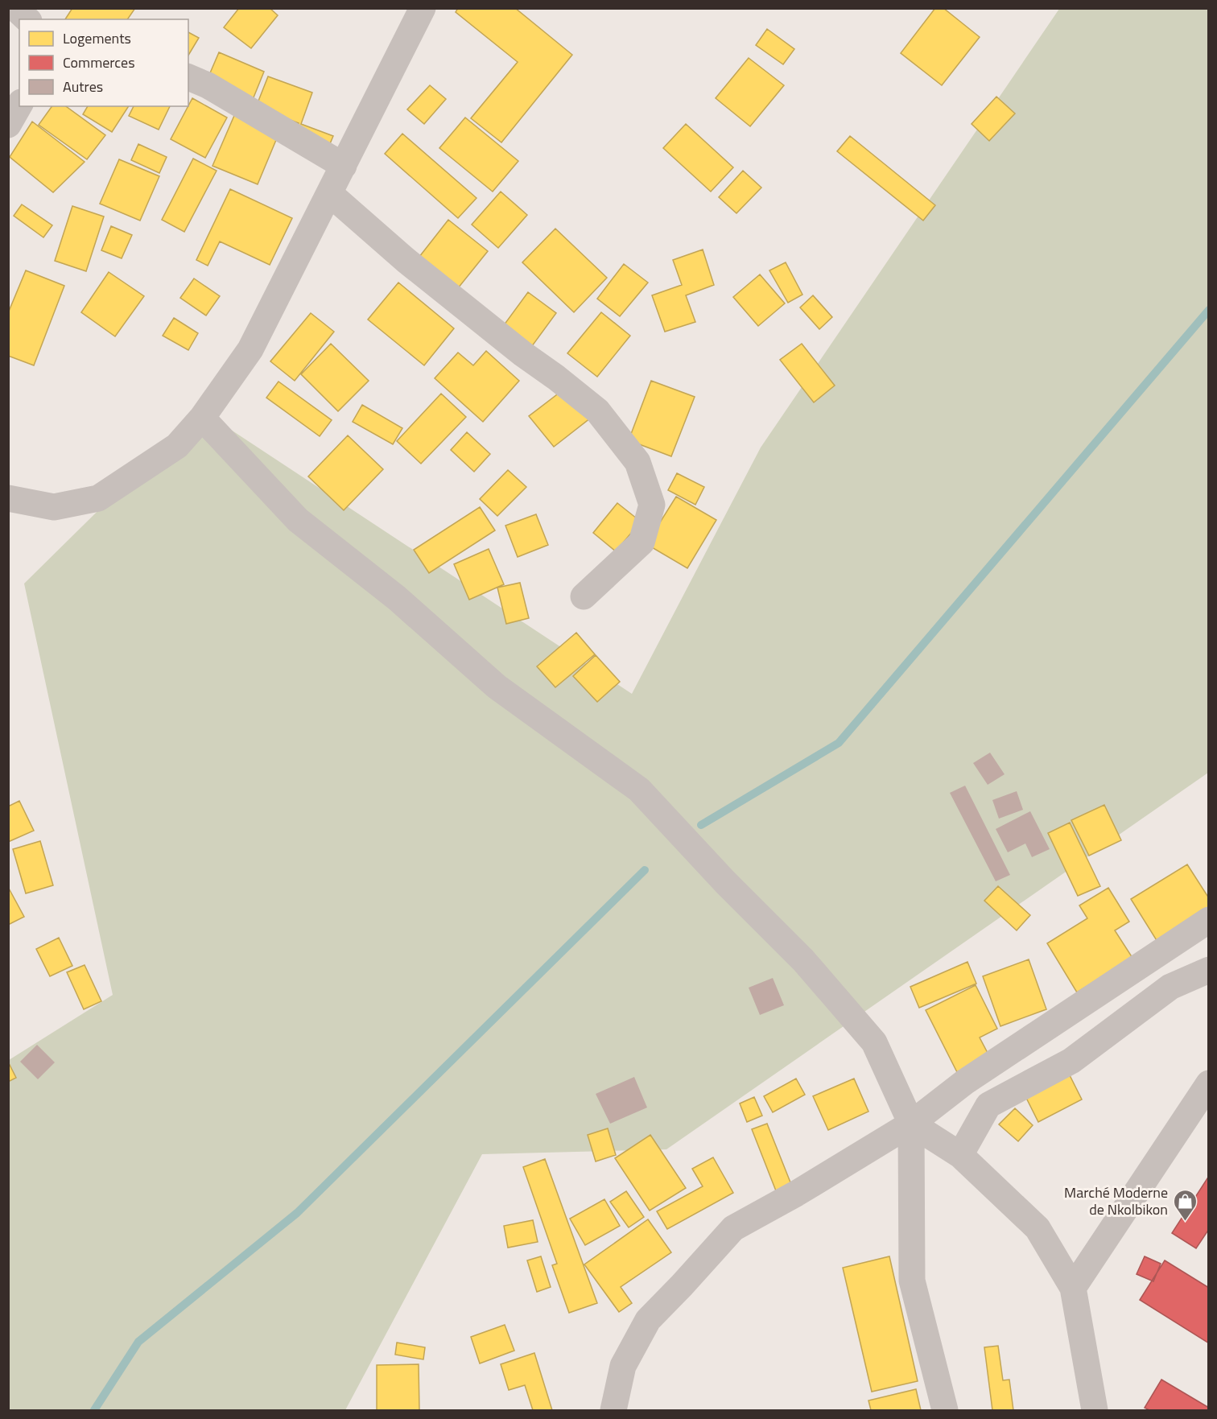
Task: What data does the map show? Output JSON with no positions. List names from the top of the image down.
{
  "places": {
    "shop": ["Marché Moderne de Nkolbikon"]
  },
  "legend": ["Logements", "Commerces", "Autres"]
}
